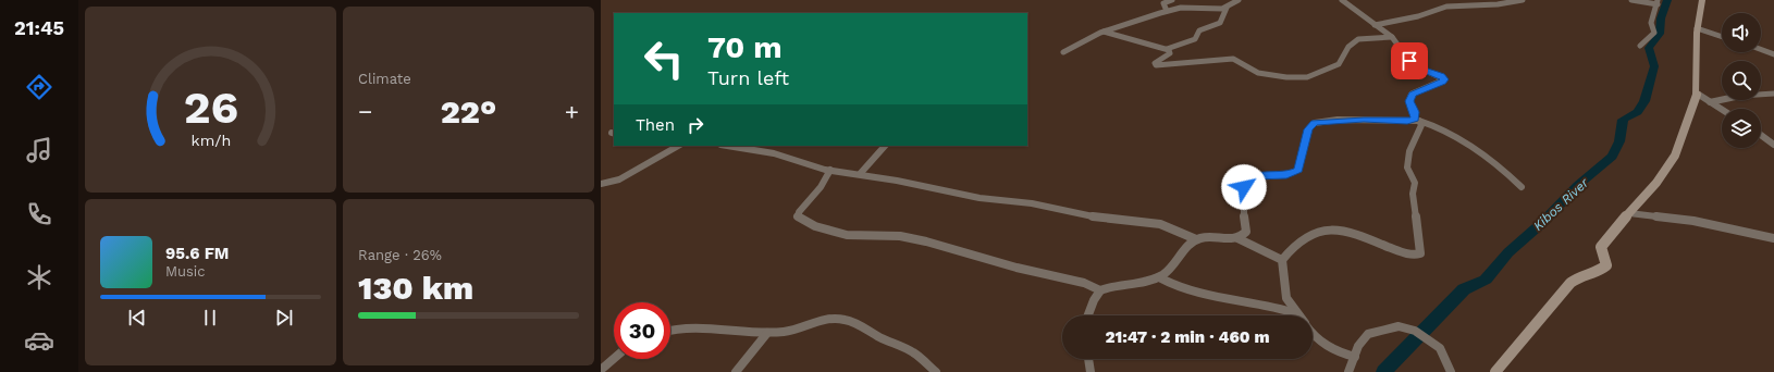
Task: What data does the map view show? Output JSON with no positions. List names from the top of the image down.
{
  "water": ["Kibos River"],
  "page": {
    "tabs": "21:45",
    "tile": [
      "Climate",
      ["Range · 26%", "130 km"]
    ],
    "turn": ["70 m", "Turn left"],
    "heat": ["−", "22°", "+"],
    "then": "Then",
    "song": ["95.6 FM", "Music"],
    "limit": "30",
    "trip": "21:47 · 2 min · 460 m",
    "gauge": ["26", "km/h"]
  }
}
